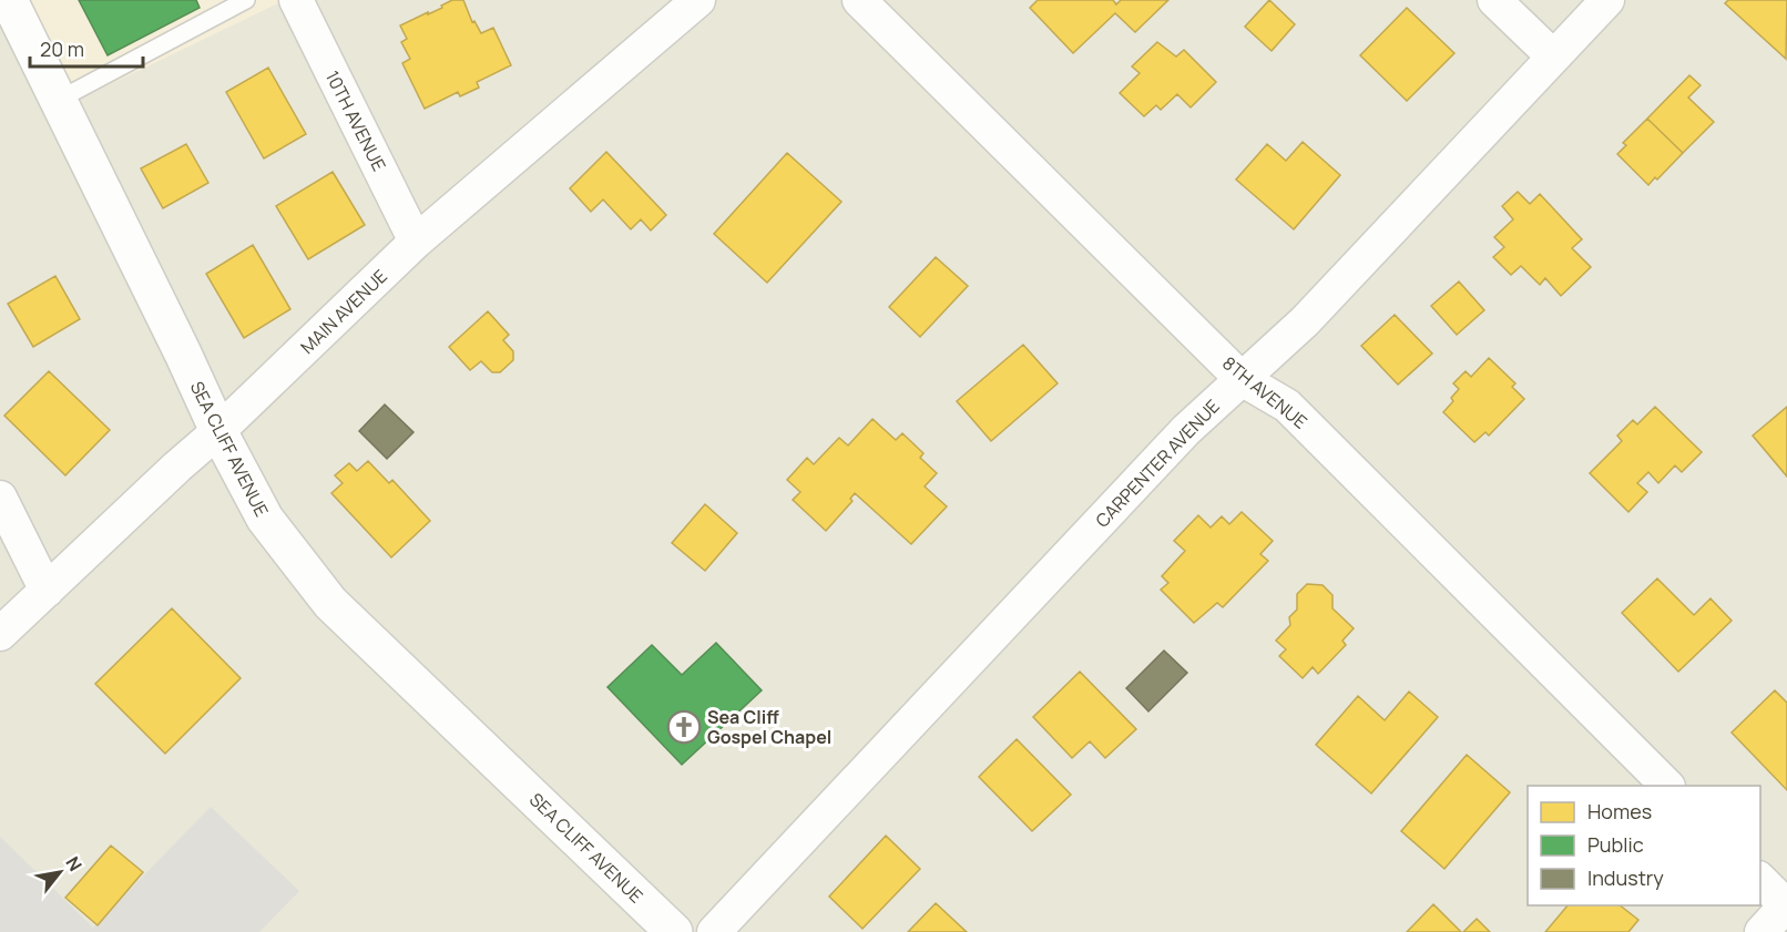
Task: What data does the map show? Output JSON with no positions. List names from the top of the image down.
{
  "streets": {
    "street": [
      "10TH AVENUE",
      "MAIN AVENUE",
      "8TH AVENUE",
      "SEA CLIFF AVENUE",
      "CARPENTER AVENUE"
    ]
  },
  "crossings": [
    ["10TH AVENUE", "MAIN AVENUE"],
    ["MAIN AVENUE", "SEA CLIFF AVENUE"],
    ["8TH AVENUE", "CARPENTER AVENUE"]
  ],
  "places": {
    "church": ["Sea Cliff Gospel Chapel"]
  },
  "legend": ["Homes", "Public", "Industry"],
  "scale_bar": "20 m",
  "north": "top right"
}
